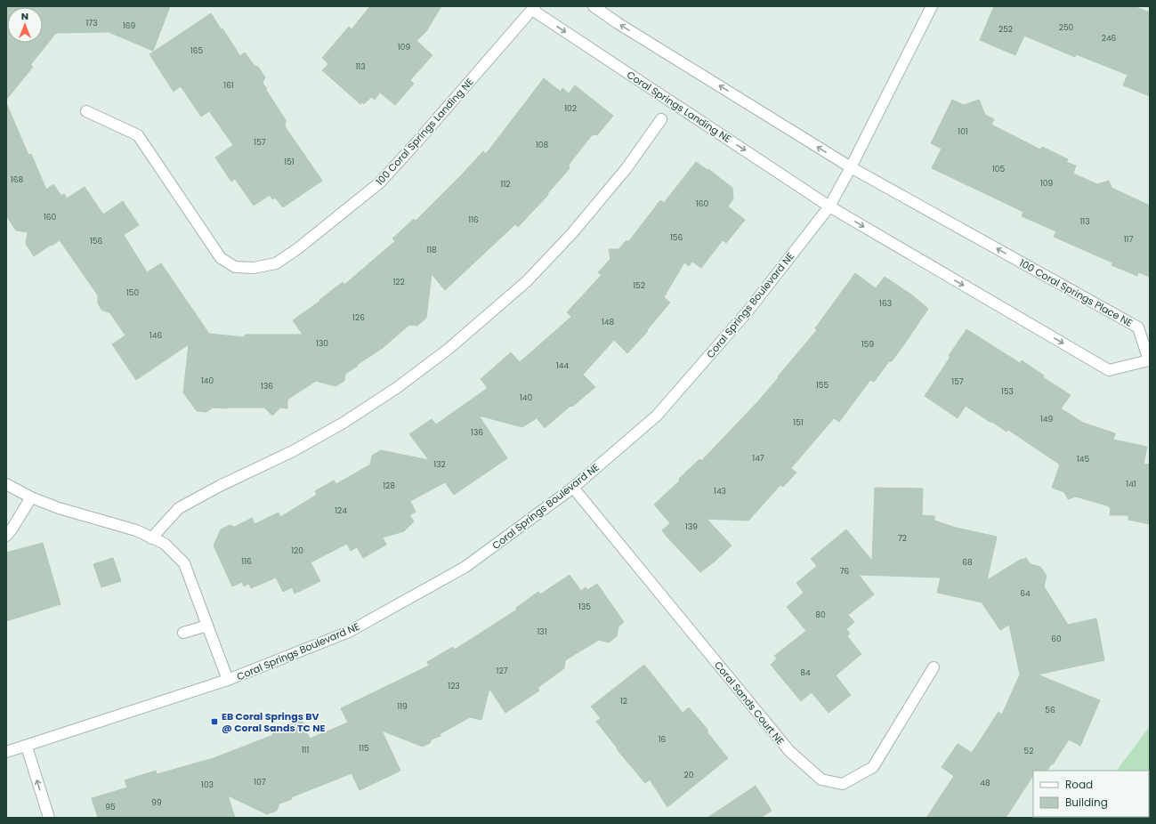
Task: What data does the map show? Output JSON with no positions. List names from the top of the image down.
{
  "streets": {
    "street": [
      "Coral Springs Landing NE",
      "100 Coral Springs Landing NE",
      "100 Coral Springs Place NE",
      "Coral Springs Boulevard NE",
      "Coral Sands Court NE"
    ]
  },
  "crossings": [
    ["Coral Springs Landing NE", "100 Coral Springs Landing NE"],
    ["Coral Springs Landing NE", "100 Coral Springs Place NE"],
    ["Coral Springs Landing NE", "Coral Springs Boulevard NE"],
    ["100 Coral Springs Place NE", "Coral Springs Boulevard NE"],
    ["Coral Springs Boulevard NE", "Coral Sands Court NE"]
  ],
  "places": {
    "transit": ["EB Coral Springs BV @ Coral Sands TC NE"]
  },
  "house_numbers": [
    "173",
    "169",
    "250",
    "252",
    "246",
    "109",
    "165",
    "113",
    "161",
    "102",
    "101",
    "157",
    "108",
    "151",
    "105",
    "168",
    "109",
    "112",
    "160",
    "160",
    "116",
    "113",
    "156",
    "117",
    "156",
    "118",
    "122",
    "152",
    "150",
    "163",
    "126",
    "148",
    "146",
    "130",
    "159",
    "144",
    "140",
    "157",
    "155",
    "136",
    "153",
    "140",
    "149",
    "151",
    "136",
    "147",
    "145",
    "132",
    "141",
    "128",
    "143",
    "124",
    "139",
    "72",
    "120",
    "116",
    "68",
    "76",
    "64",
    "135",
    "80",
    "131",
    "60",
    "127",
    "84",
    "123",
    "12",
    "119",
    "56",
    "16",
    "115",
    "111",
    "52",
    "20",
    "107",
    "48",
    "103",
    "99",
    "95"
  ],
  "legend": ["Road", "Building"],
  "north": "top"
}
